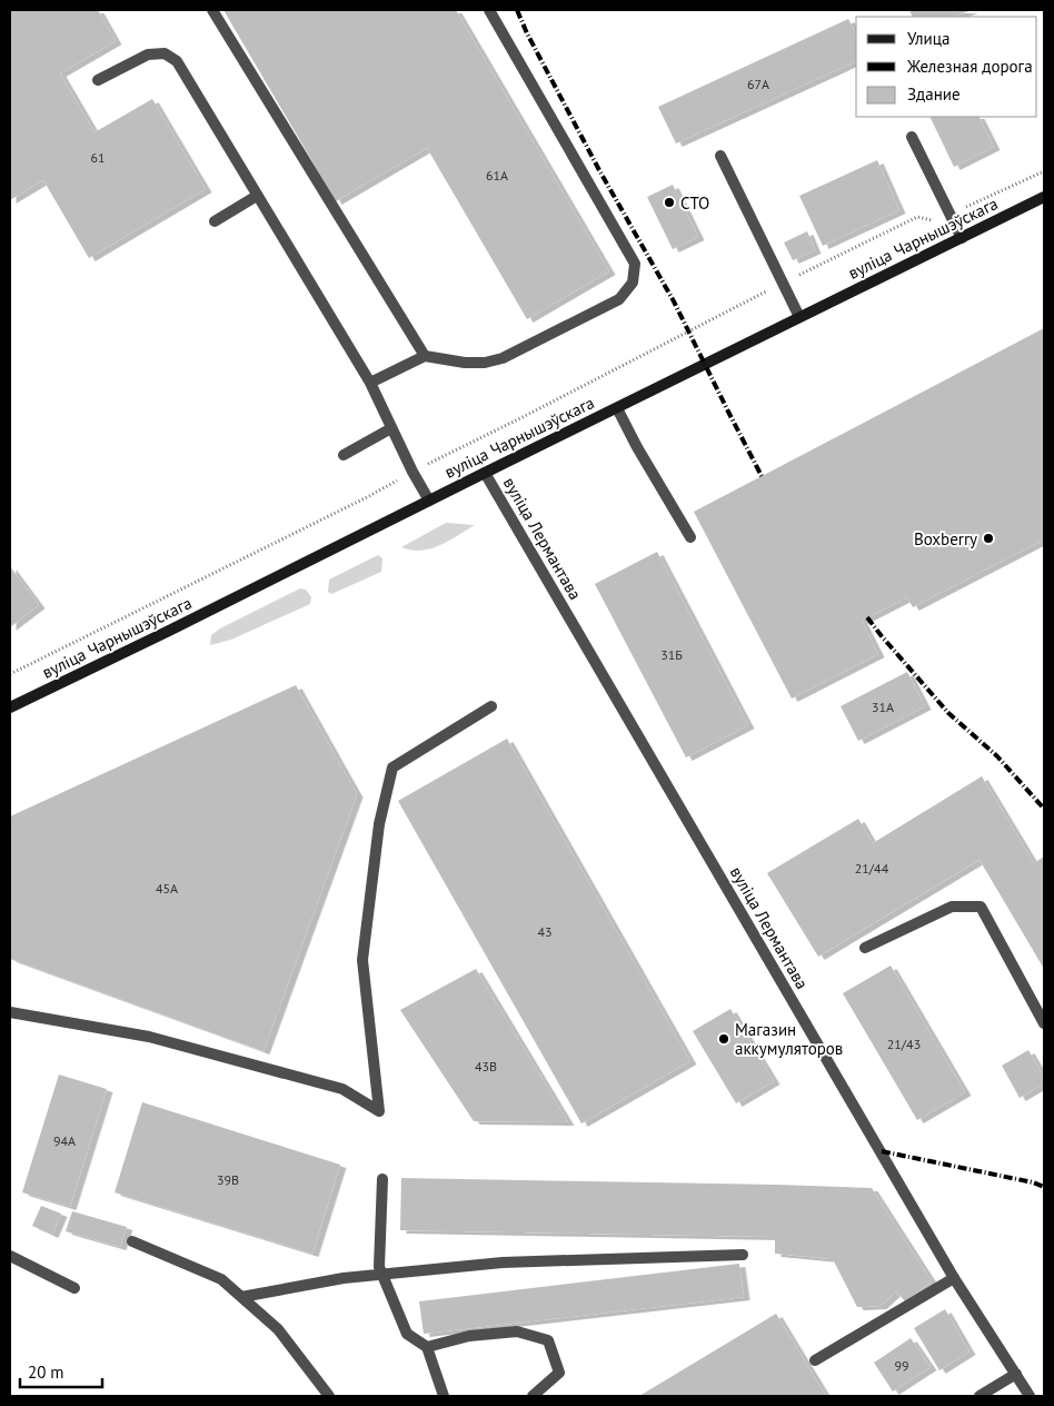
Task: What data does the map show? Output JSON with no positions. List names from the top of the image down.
{
  "streets": {
    "main road": ["вуліца Чарнышэўскага"],
    "street": ["вуліца Лермантава"]
  },
  "crossings": [
    ["вуліца Чарнышэўскага", "вуліца Лермантава"]
  ],
  "places": ["СТО", "Boxberry", "Магазин аккумуляторов"],
  "house_numbers": [
    "67А",
    "61",
    "61А",
    "31Б",
    "31А",
    "21/44",
    "45А",
    "43",
    "21/43",
    "43В",
    "94А",
    "39В",
    "99"
  ],
  "legend": ["Улица", "Железная дорога", "Здание"],
  "scale_bar": "20 m"
}
